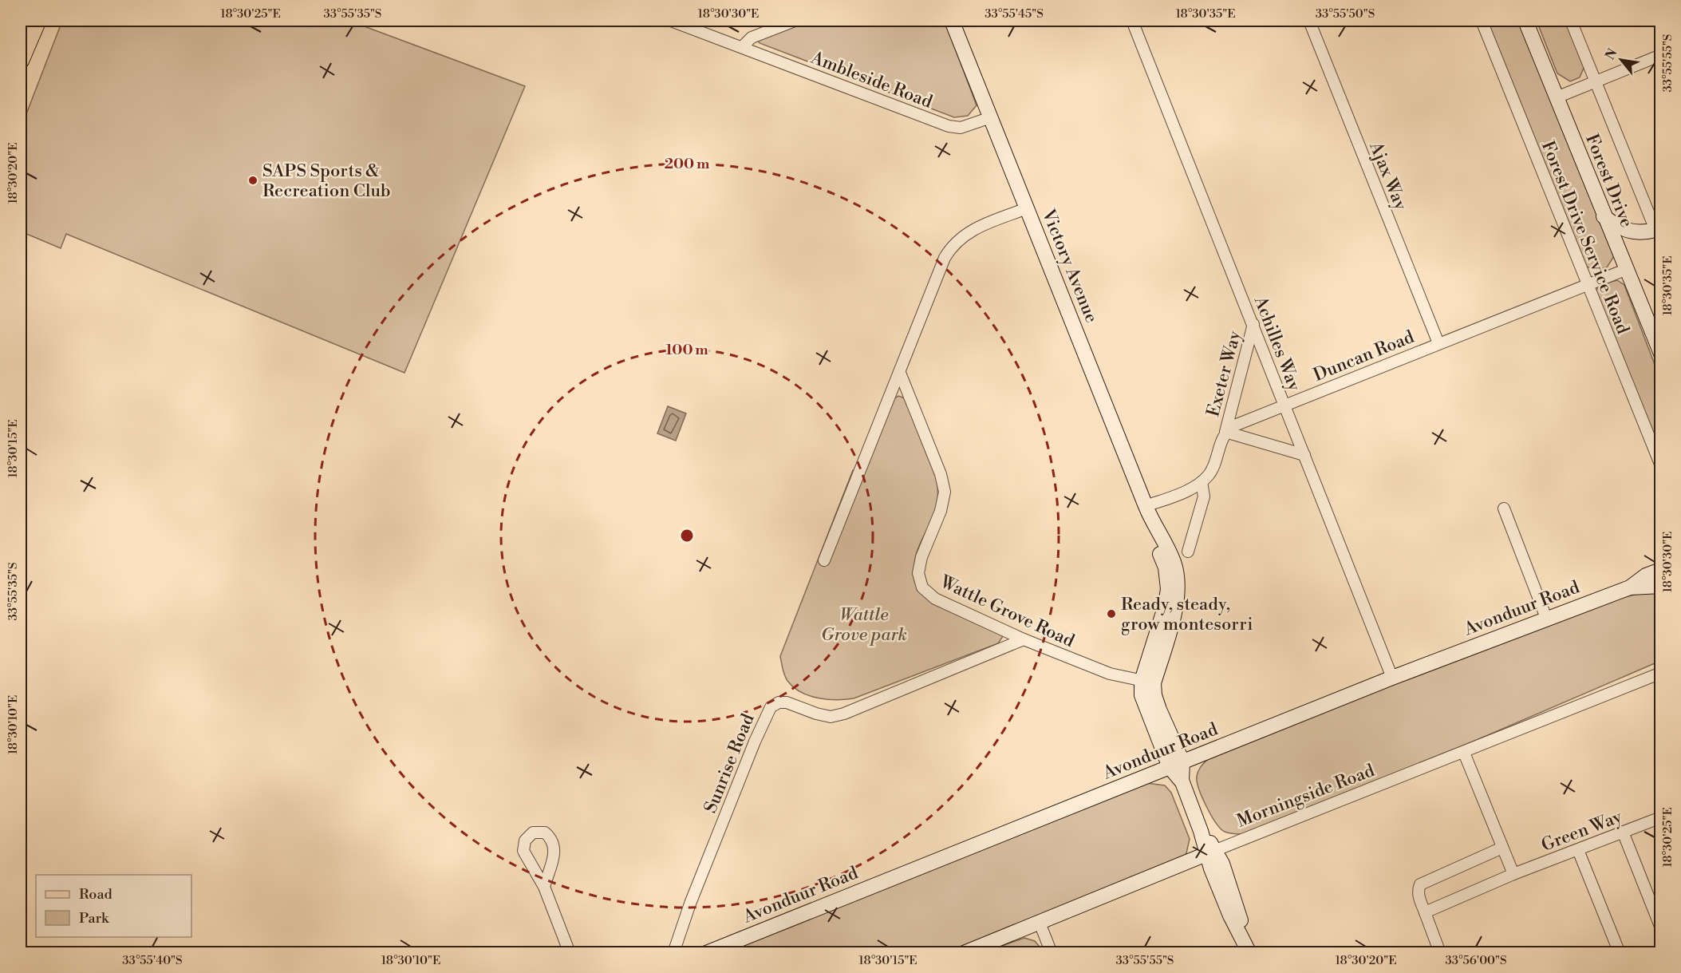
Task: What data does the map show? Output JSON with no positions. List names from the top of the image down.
{
  "streets": {
    "street": [
      "Ambleside Road",
      "Ajax Way",
      "Forest Drive",
      "Forest Drive Service Road",
      "Victory Avenue",
      "Achilles Way",
      "Duncan Road",
      "Exeter Way",
      "Avonduur Road",
      "Wattle Grove Road",
      "Sunrise Road",
      "Morningside Road",
      "Green Way"
    ]
  },
  "crossings": [
    ["Ambleside Road", "Victory Avenue"],
    ["Ajax Way", "Duncan Road"],
    ["Forest Drive", "Duncan Road"],
    ["Forest Drive Service Road", "Duncan Road"],
    ["Victory Avenue", "Avonduur Road"],
    ["Victory Avenue", "Wattle Grove Road"],
    ["Achilles Way", "Duncan Road"],
    ["Achilles Way", "Exeter Way"],
    ["Achilles Way", "Avonduur Road"],
    ["Duncan Road", "Exeter Way"],
    ["Wattle Grove Road", "Sunrise Road"]
  ],
  "parks": ["Wattle Grove park"],
  "places": ["SAPS Sports & Recreation Club", "Ready, steady, grow montesorri"],
  "legend": ["Road", "Park"],
  "north": "top left",
  "coordinates": [
    "18°30'25\"E",
    "33°55'35\"S",
    "18°30'30\"E",
    "33°55'45\"S",
    "18°30'35\"E",
    "33°55'50\"S",
    "33°55'55\"S",
    "18°30'20\"E",
    "18°30'15\"E",
    "18°30'10\"E",
    "33°55'40\"S",
    "33°56'00\"S"
  ],
  "rings": ["200 m", "100 m"]
}
